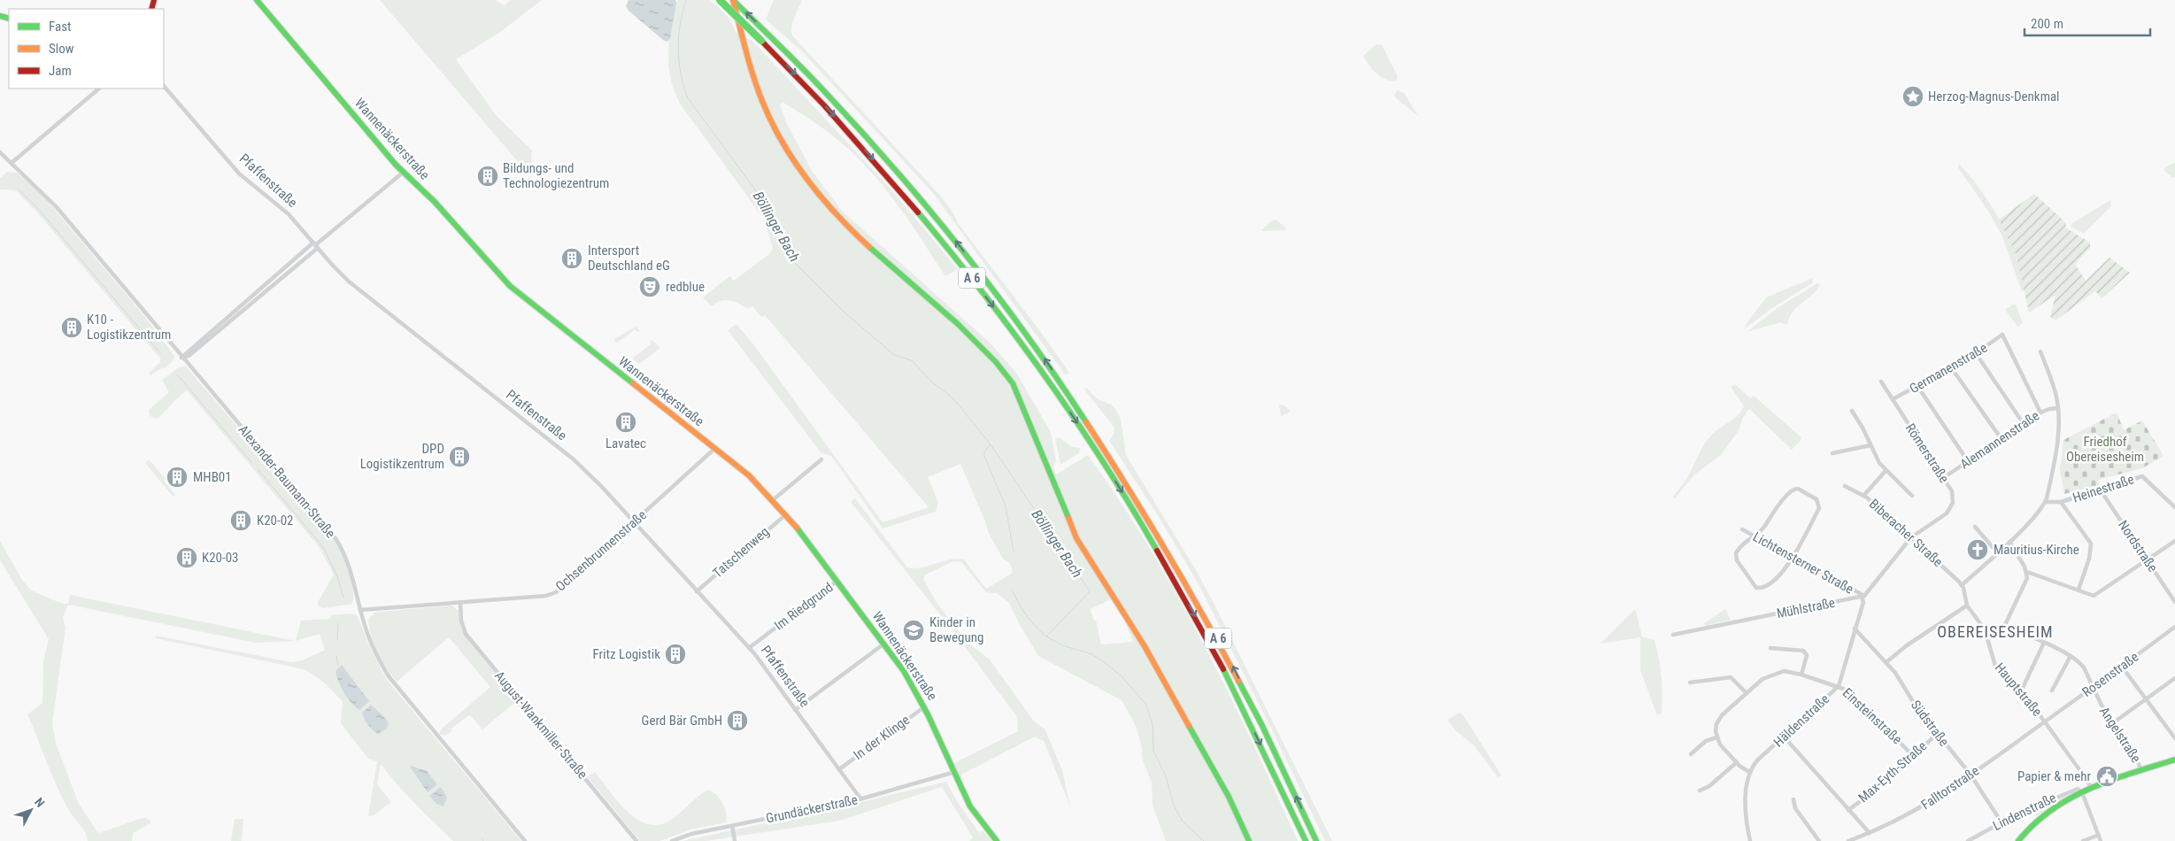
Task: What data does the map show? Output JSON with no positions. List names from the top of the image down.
{
  "streets": {
    "main road": ["Wannenäckerstraße", "A 6"],
    "street": [
      "Pfaffenstraße",
      "Germanenstraße",
      "Alemannenstraße",
      "Römerstraße",
      "Alexander-Baumann-Straße",
      "Heinestraße",
      "Biberacher Straße",
      "Nordstraße",
      "Ochsenbrunnenstraße",
      "Tatschenweg",
      "Lichtensterner Straße",
      "Im Riedgrund",
      "Mühlstraße",
      "Rosenstraße",
      "Hauptstraße",
      "Einsteinstraße",
      "Häldenstraße",
      "Südstraße",
      "August-Wankmiller-Straße",
      "Angelstraße",
      "In der Klinge",
      "Max-Eyth-Straße",
      "Falltorstraße",
      "Grundäckerstraße",
      "Lindenstraße"
    ]
  },
  "crossings": [
    ["Wannenäckerstraße", "Ochsenbrunnenstraße"],
    ["Wannenäckerstraße", "Tatschenweg"],
    ["Wannenäckerstraße", "Im Riedgrund"],
    ["Wannenäckerstraße", "In der Klinge"],
    ["Wannenäckerstraße", "Grundäckerstraße"],
    ["Pfaffenstraße", "Ochsenbrunnenstraße"],
    ["Pfaffenstraße", "Tatschenweg"],
    ["Pfaffenstraße", "Im Riedgrund"],
    ["Pfaffenstraße", "In der Klinge"],
    ["Pfaffenstraße", "Grundäckerstraße"],
    ["Germanenstraße", "Alemannenstraße"],
    ["Germanenstraße", "Römerstraße"],
    ["Alemannenstraße", "Römerstraße"],
    ["Römerstraße", "Biberacher Straße"],
    ["Alexander-Baumann-Straße", "Ochsenbrunnenstraße"],
    ["Heinestraße", "Nordstraße"],
    ["Biberacher Straße", "Hauptstraße"],
    ["Ochsenbrunnenstraße", "August-Wankmiller-Straße"],
    ["Lichtensterner Straße", "Mühlstraße"],
    ["Lichtensterner Straße", "Häldenstraße"],
    ["Mühlstraße", "Häldenstraße"],
    ["Rosenstraße", "Hauptstraße"],
    ["Rosenstraße", "Angelstraße"],
    ["Rosenstraße", "Falltorstraße"],
    ["Hauptstraße", "Angelstraße"],
    ["Hauptstraße", "Falltorstraße"],
    ["Einsteinstraße", "Häldenstraße"],
    ["Einsteinstraße", "Max-Eyth-Straße"],
    ["Häldenstraße", "Südstraße"],
    ["Südstraße", "Max-Eyth-Straße"],
    ["Südstraße", "Falltorstraße"],
    ["Südstraße", "Lindenstraße"]
  ],
  "districts": ["OBEREISESHEIM"],
  "water": ["Böllinger Bach"],
  "parks": ["Friedhof Obereisesheim"],
  "places": {
    "place": ["Herzog-Magnus-Denkmal"],
    "building": [
      "Bildungs- und Technologiezentrum",
      "Intersport Deutschland eG",
      "K10 - Logistikzentrum",
      "Lavatec",
      "DPD Logistikzentrum",
      "MHB01",
      "K20-02",
      "K20-03",
      "Fritz Logistik",
      "Gerd Bär GmbH"
    ],
    "theatre": ["redblue"],
    "church": ["Mauritius-Kirche"],
    "school or university": ["Kinder in Bewegung"],
    "public building": ["Papier & mehr"]
  },
  "legend": ["Fast", "Slow", "Jam"],
  "scale_bar": "200 m",
  "north": "top right"
}
